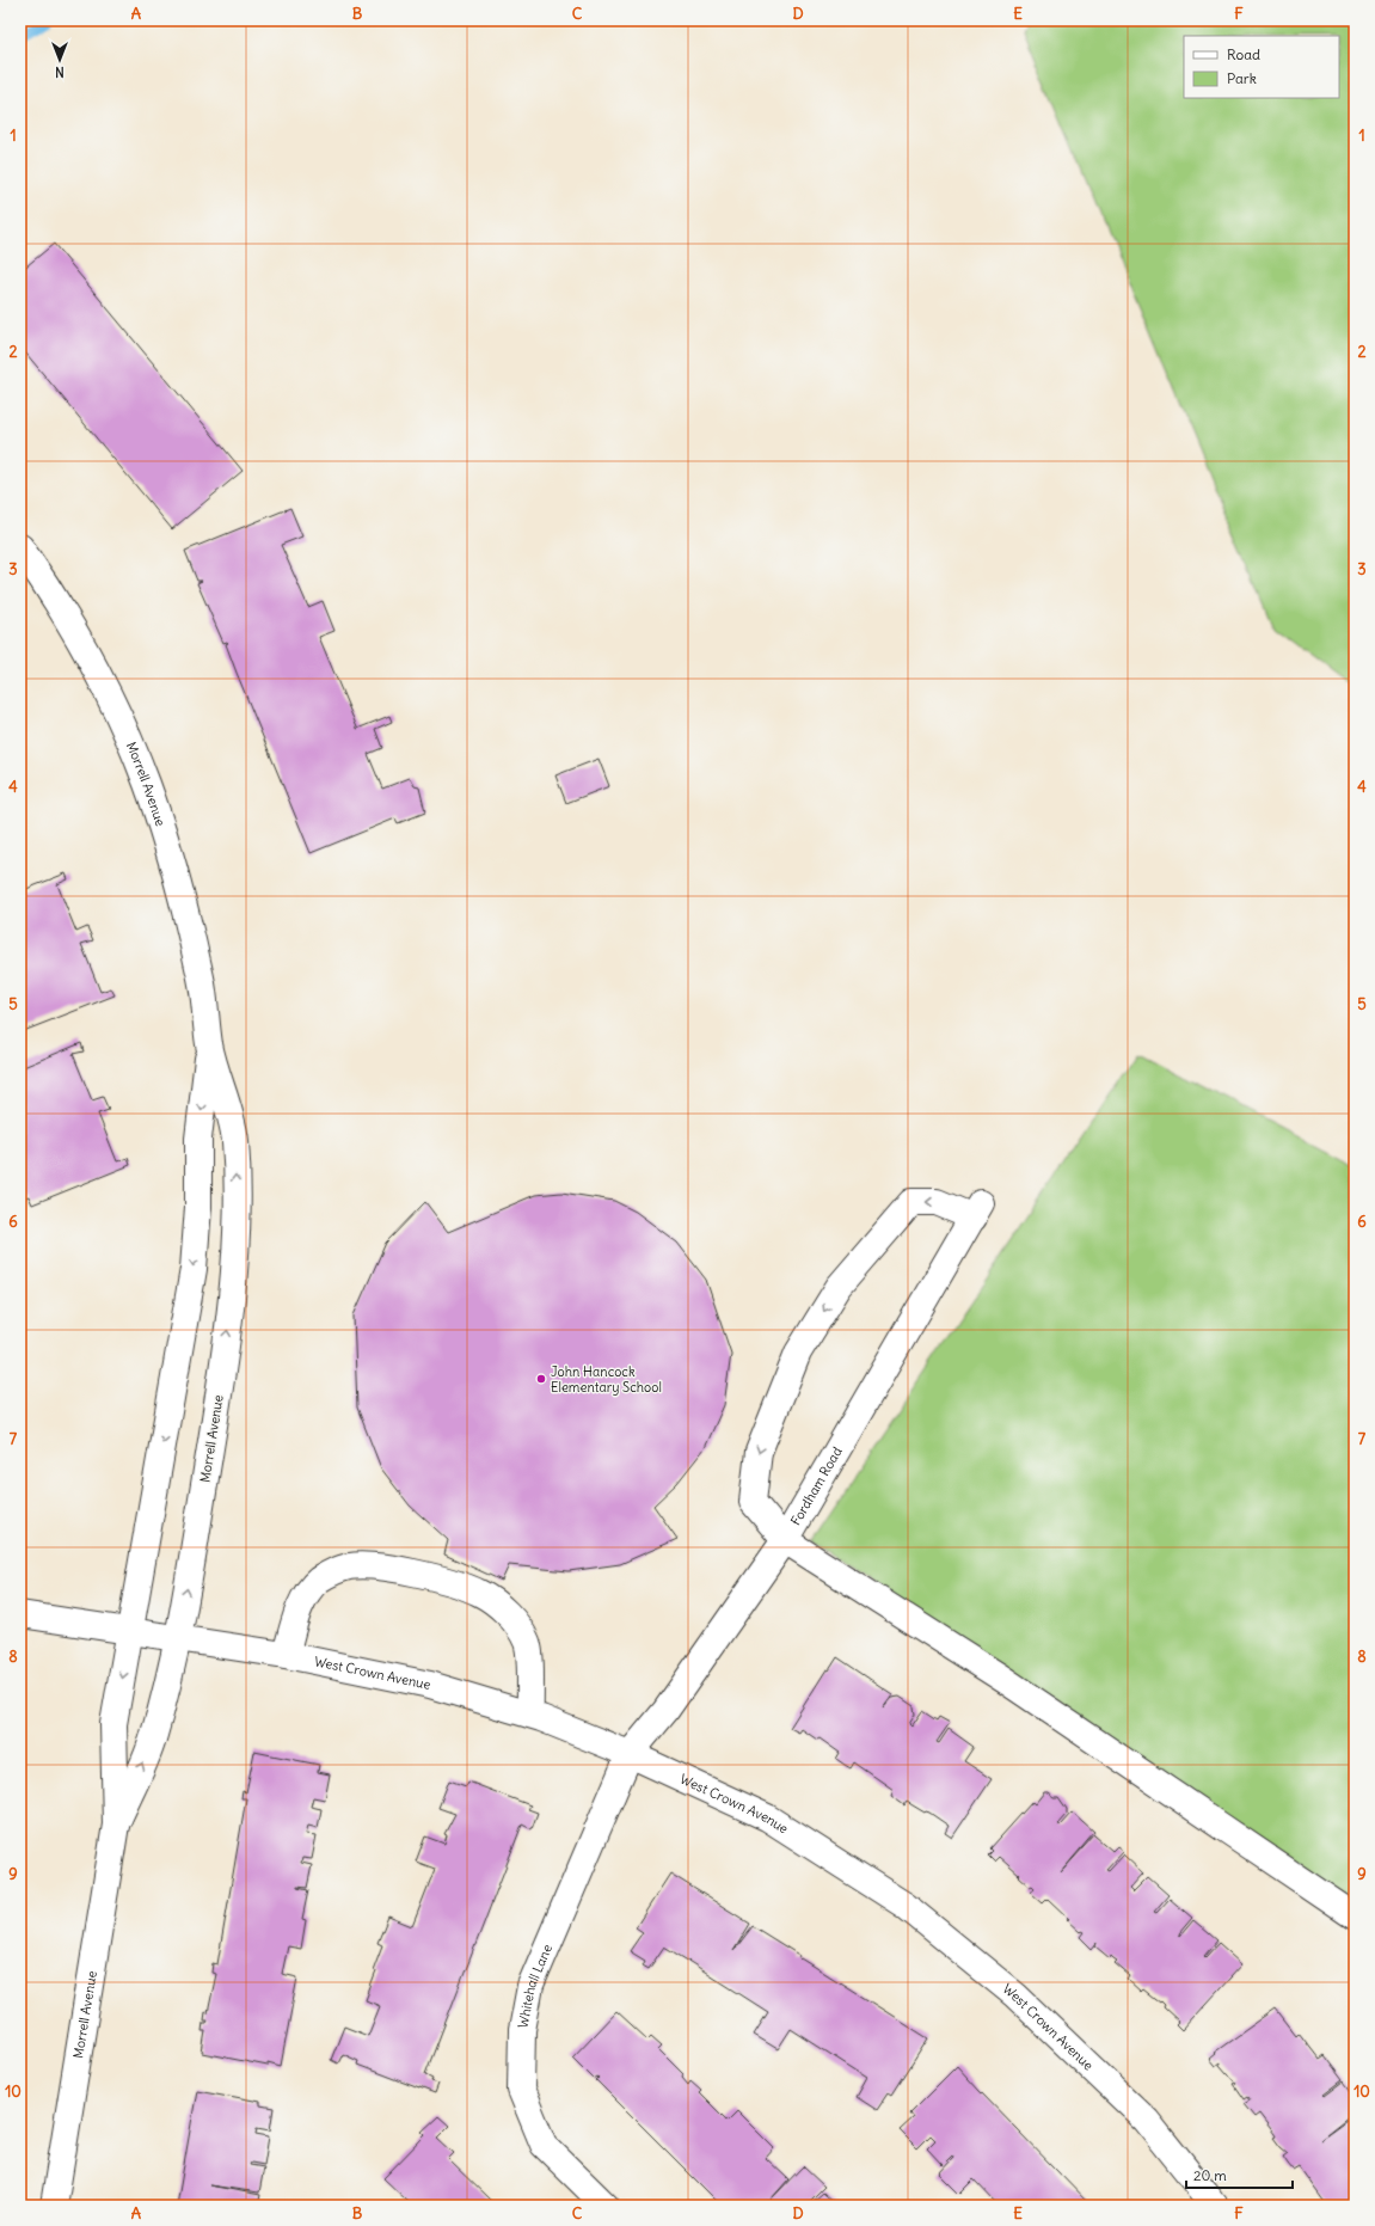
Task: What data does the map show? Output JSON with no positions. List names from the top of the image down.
{
  "streets": {
    "street": [
      "Morrell Avenue",
      "Fordham Road",
      "West Crown Avenue",
      "Whitehall Lane"
    ]
  },
  "crossings": [
    ["Morrell Avenue", "West Crown Avenue"],
    ["Fordham Road", "West Crown Avenue"],
    ["Fordham Road", "Whitehall Lane"],
    ["West Crown Avenue", "Whitehall Lane"]
  ],
  "places": ["John Hancock Elementary School"],
  "legend": ["Road", "Park"],
  "scale_bar": "20 m",
  "north": "bottom",
  "grid": {
    "columns": [
      "A",
      "B",
      "C",
      "D",
      "E",
      "F"
    ],
    "rows": [
      "1",
      "2",
      "3",
      "4",
      "5",
      "6",
      "7",
      "8",
      "9",
      "10"
    ]
  }
}
